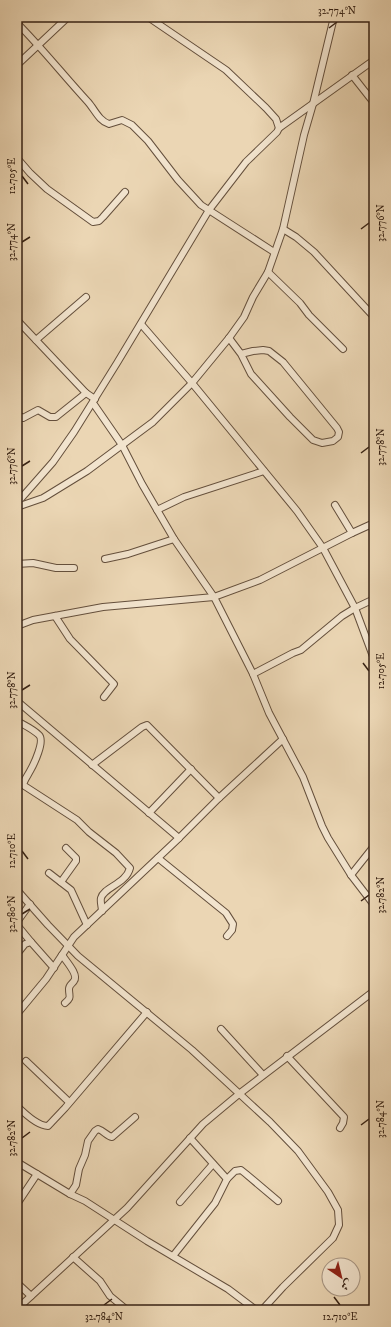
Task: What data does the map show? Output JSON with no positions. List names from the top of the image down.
{
  "north": "bottom right",
  "coordinates": [
    "32.774°N",
    "12.705°E",
    "32.776°N",
    "32.778°N",
    "12.710°E",
    "32.782°N",
    "32.780°N",
    "32.784°N"
  ]
}
